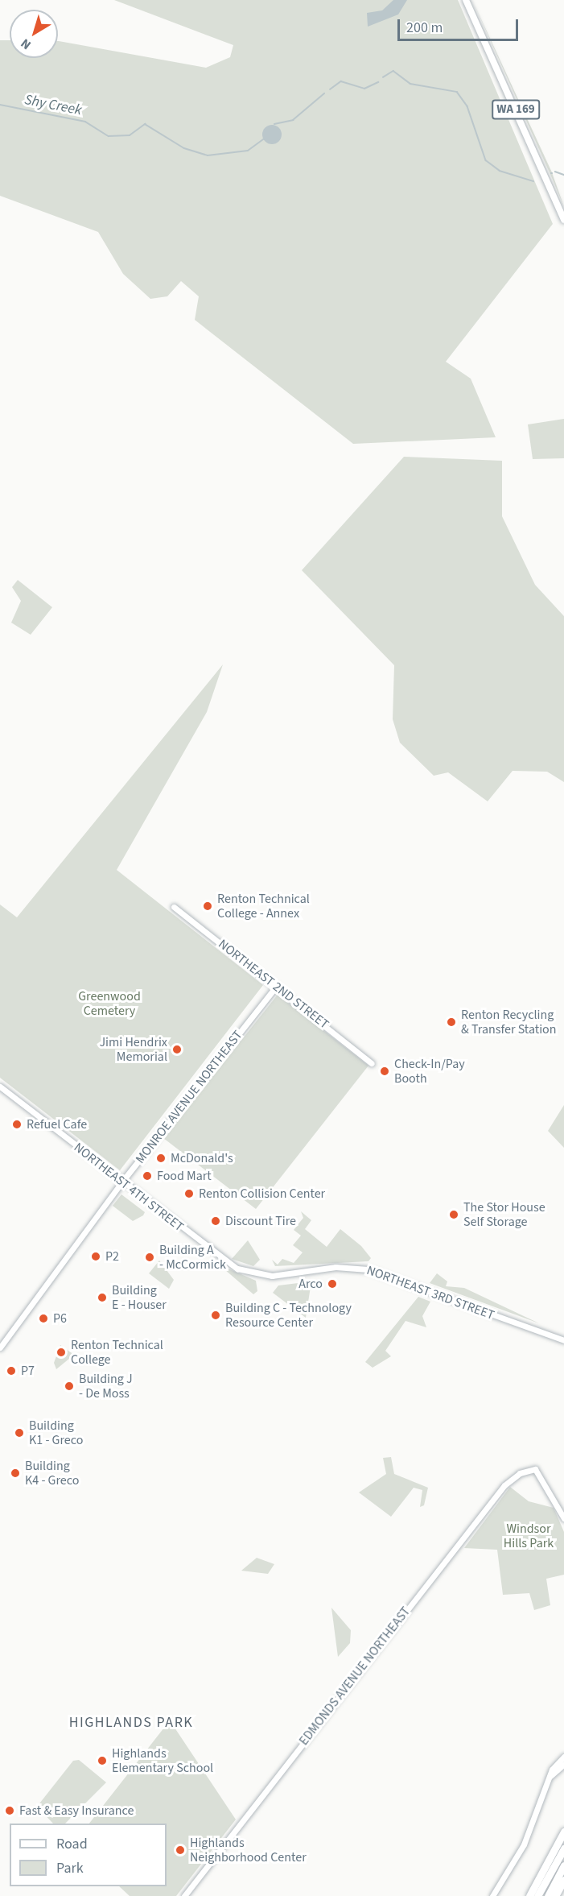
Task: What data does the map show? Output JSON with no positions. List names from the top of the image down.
{
  "streets": {
    "main road": ["WA 169"],
    "street": [
      "NORTHEAST 2ND STREET",
      "MONROE AVENUE NORTHEAST",
      "NORTHEAST 4TH STREET",
      "NORTHEAST 3RD STREET",
      "EDMONDS AVENUE NORTHEAST"
    ]
  },
  "crossings": [
    ["NORTHEAST 2ND STREET", "MONROE AVENUE NORTHEAST"],
    ["MONROE AVENUE NORTHEAST", "NORTHEAST 4TH STREET"],
    ["NORTHEAST 4TH STREET", "NORTHEAST 3RD STREET"]
  ],
  "districts": ["HIGHLANDS PARK"],
  "water": ["Shy Creek"],
  "parks": ["Greenwood Cemetery", "Windsor Hills Park"],
  "places": [
    "Renton Technical College - Annex",
    "Renton Recycling & Transfer Station",
    "Jimi Hendrix Memorial",
    "Check-In/Pay Booth",
    "Refuel Cafe",
    "McDonald's",
    "Food Mart",
    "Renton Collision Center",
    "The Stor House Self Storage",
    "Discount Tire",
    "P2",
    "Building A - McCormick",
    "Arco",
    "Building E - Houser",
    "Building C - Technology Resource Center",
    "P6",
    "Renton Technical College",
    "P7",
    "Building J - De Moss",
    "Building K1 - Greco",
    "Building K4 - Greco",
    "Highlands Elementary School",
    "Fast & Easy Insurance",
    "Highlands Neighborhood Center"
  ],
  "legend": ["Road", "Park"],
  "scale_bar": "200 m",
  "north": "bottom left"
}
